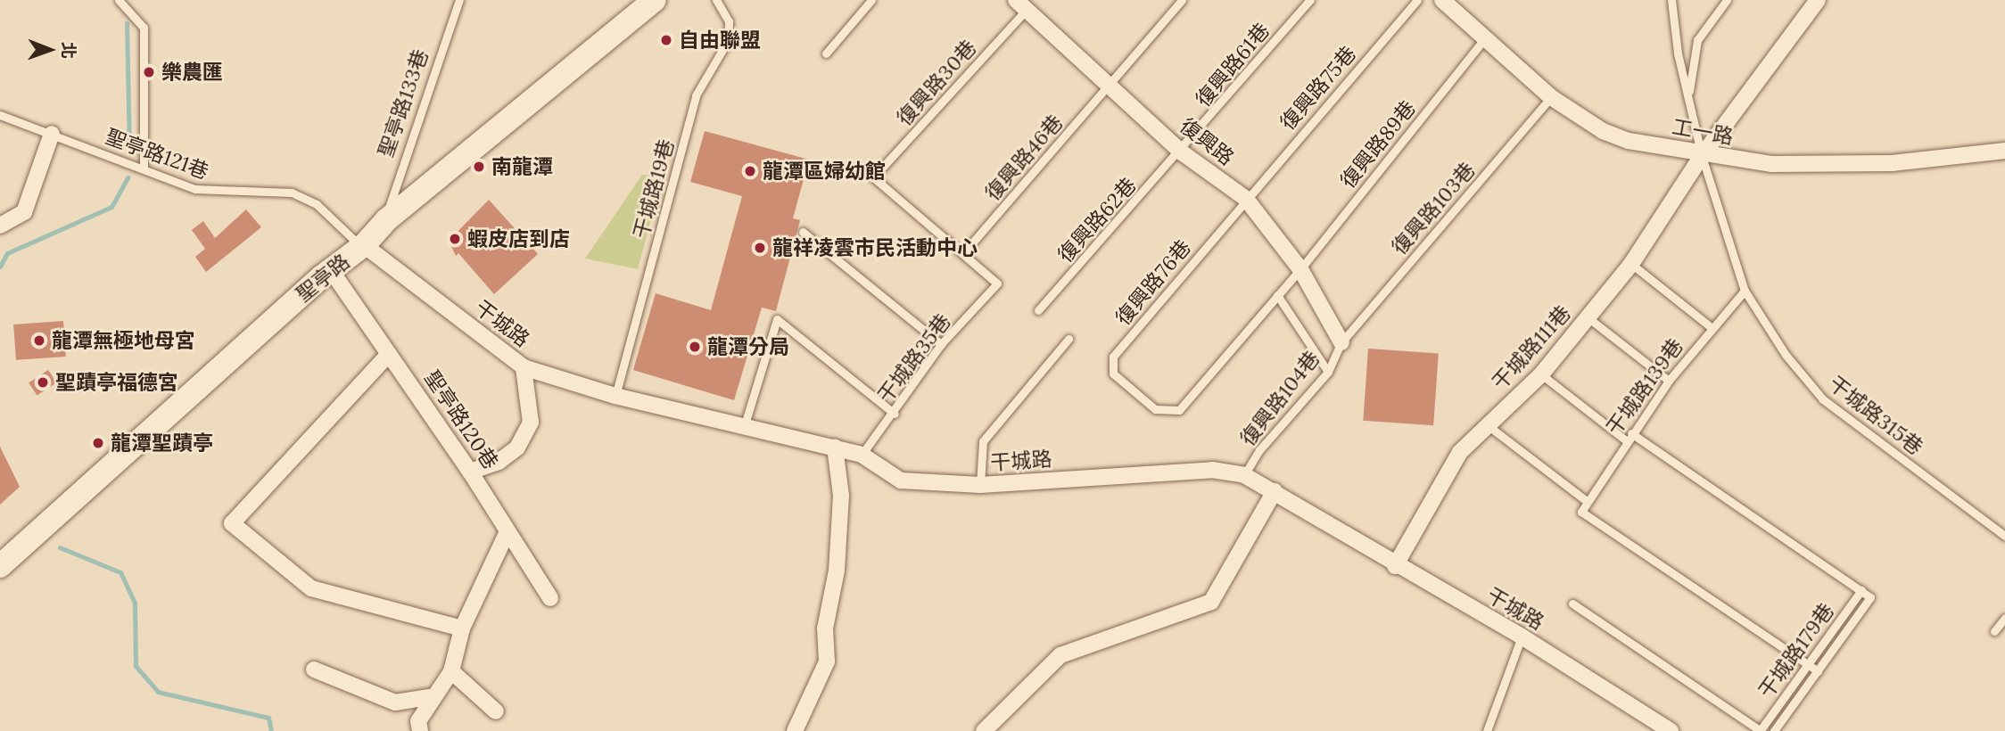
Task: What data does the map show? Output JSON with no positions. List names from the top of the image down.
{
  "streets": {
    "street": [
      "工一路",
      "復興路",
      "聖亭路",
      "干城路",
      "干城路111巷",
      "聖亭路120巷"
    ],
    "lane": [
      "復興路61巷",
      "復興路30巷",
      "復興路75巷",
      "聖亭路133巷",
      "復興路89巷",
      "聖亭路121巷",
      "復興路46巷",
      "干城路19巷",
      "復興路103巷",
      "復興路62巷",
      "復興路76巷",
      "干城路35巷",
      "干城路139巷",
      "復興路104巷",
      "干城路315巷",
      "干城路179巷"
    ]
  },
  "crossings": [
    ["復興路61巷", "復興路"],
    ["復興路61巷", "復興路62巷"],
    ["復興路30巷", "復興路"],
    ["復興路30巷", "復興路46巷"],
    ["復興路30巷", "干城路35巷"],
    ["復興路75巷", "復興路"],
    ["復興路75巷", "復興路76巷"],
    ["聖亭路133巷", "聖亭路"],
    ["工一路", "復興路89巷"],
    ["工一路", "復興路103巷"],
    ["工一路", "干城路111巷"],
    ["工一路", "干城路315巷"],
    ["復興路", "復興路89巷"],
    ["復興路", "復興路46巷"],
    ["復興路", "復興路103巷"],
    ["復興路", "復興路62巷"],
    ["復興路", "復興路76巷"],
    ["復興路", "復興路104巷"],
    ["復興路89巷", "復興路76巷"],
    ["聖亭路121巷", "聖亭路"],
    ["聖亭路121巷", "干城路"],
    ["復興路46巷", "干城路35巷"],
    ["干城路19巷", "干城路"],
    ["復興路103巷", "復興路104巷"],
    ["聖亭路", "干城路"],
    ["聖亭路", "聖亭路120巷"],
    ["干城路", "干城路111巷"],
    ["干城路", "干城路35巷"],
    ["干城路", "復興路104巷"],
    ["干城路111巷", "干城路315巷"],
    ["干城路139巷", "干城路315巷"],
    ["干城路139巷", "干城路179巷"]
  ],
  "places": [
    "自由聯盟",
    "樂農匯",
    "南龍潭",
    "龍潭區婦幼館",
    "蝦皮店到店",
    "龍祥凌雲市民活動中心",
    "龍潭無極地母宮",
    "龍潭分局",
    "聖蹟亭福德宮",
    "龍潭聖蹟亭"
  ],
  "north": "right"
}
